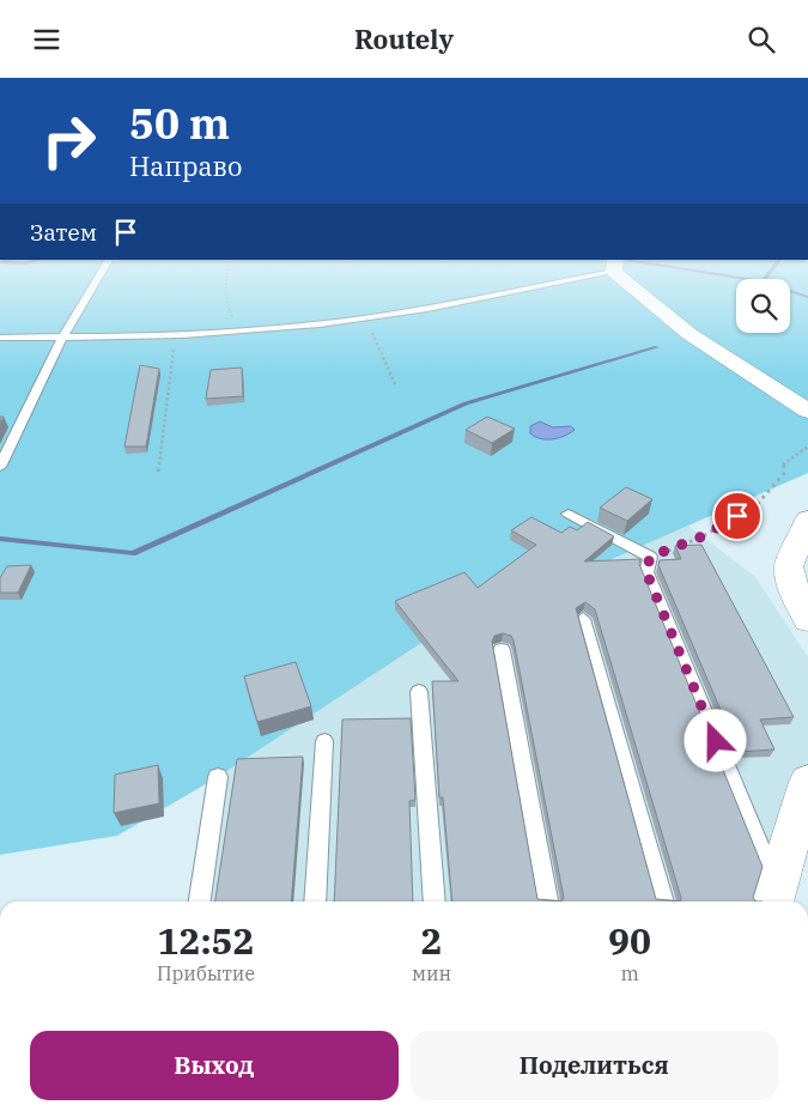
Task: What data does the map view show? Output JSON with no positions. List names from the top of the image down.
{
  "page": {
    "header": "Routely",
    "turn": ["50 m", "Направо"],
    "then": "Затем",
    "eta": [
      "12:52",
      "Прибытие",
      "2",
      "мин",
      "90",
      "m"
    ],
    "buttons": ["Выход", "Поделиться"]
  }
}
